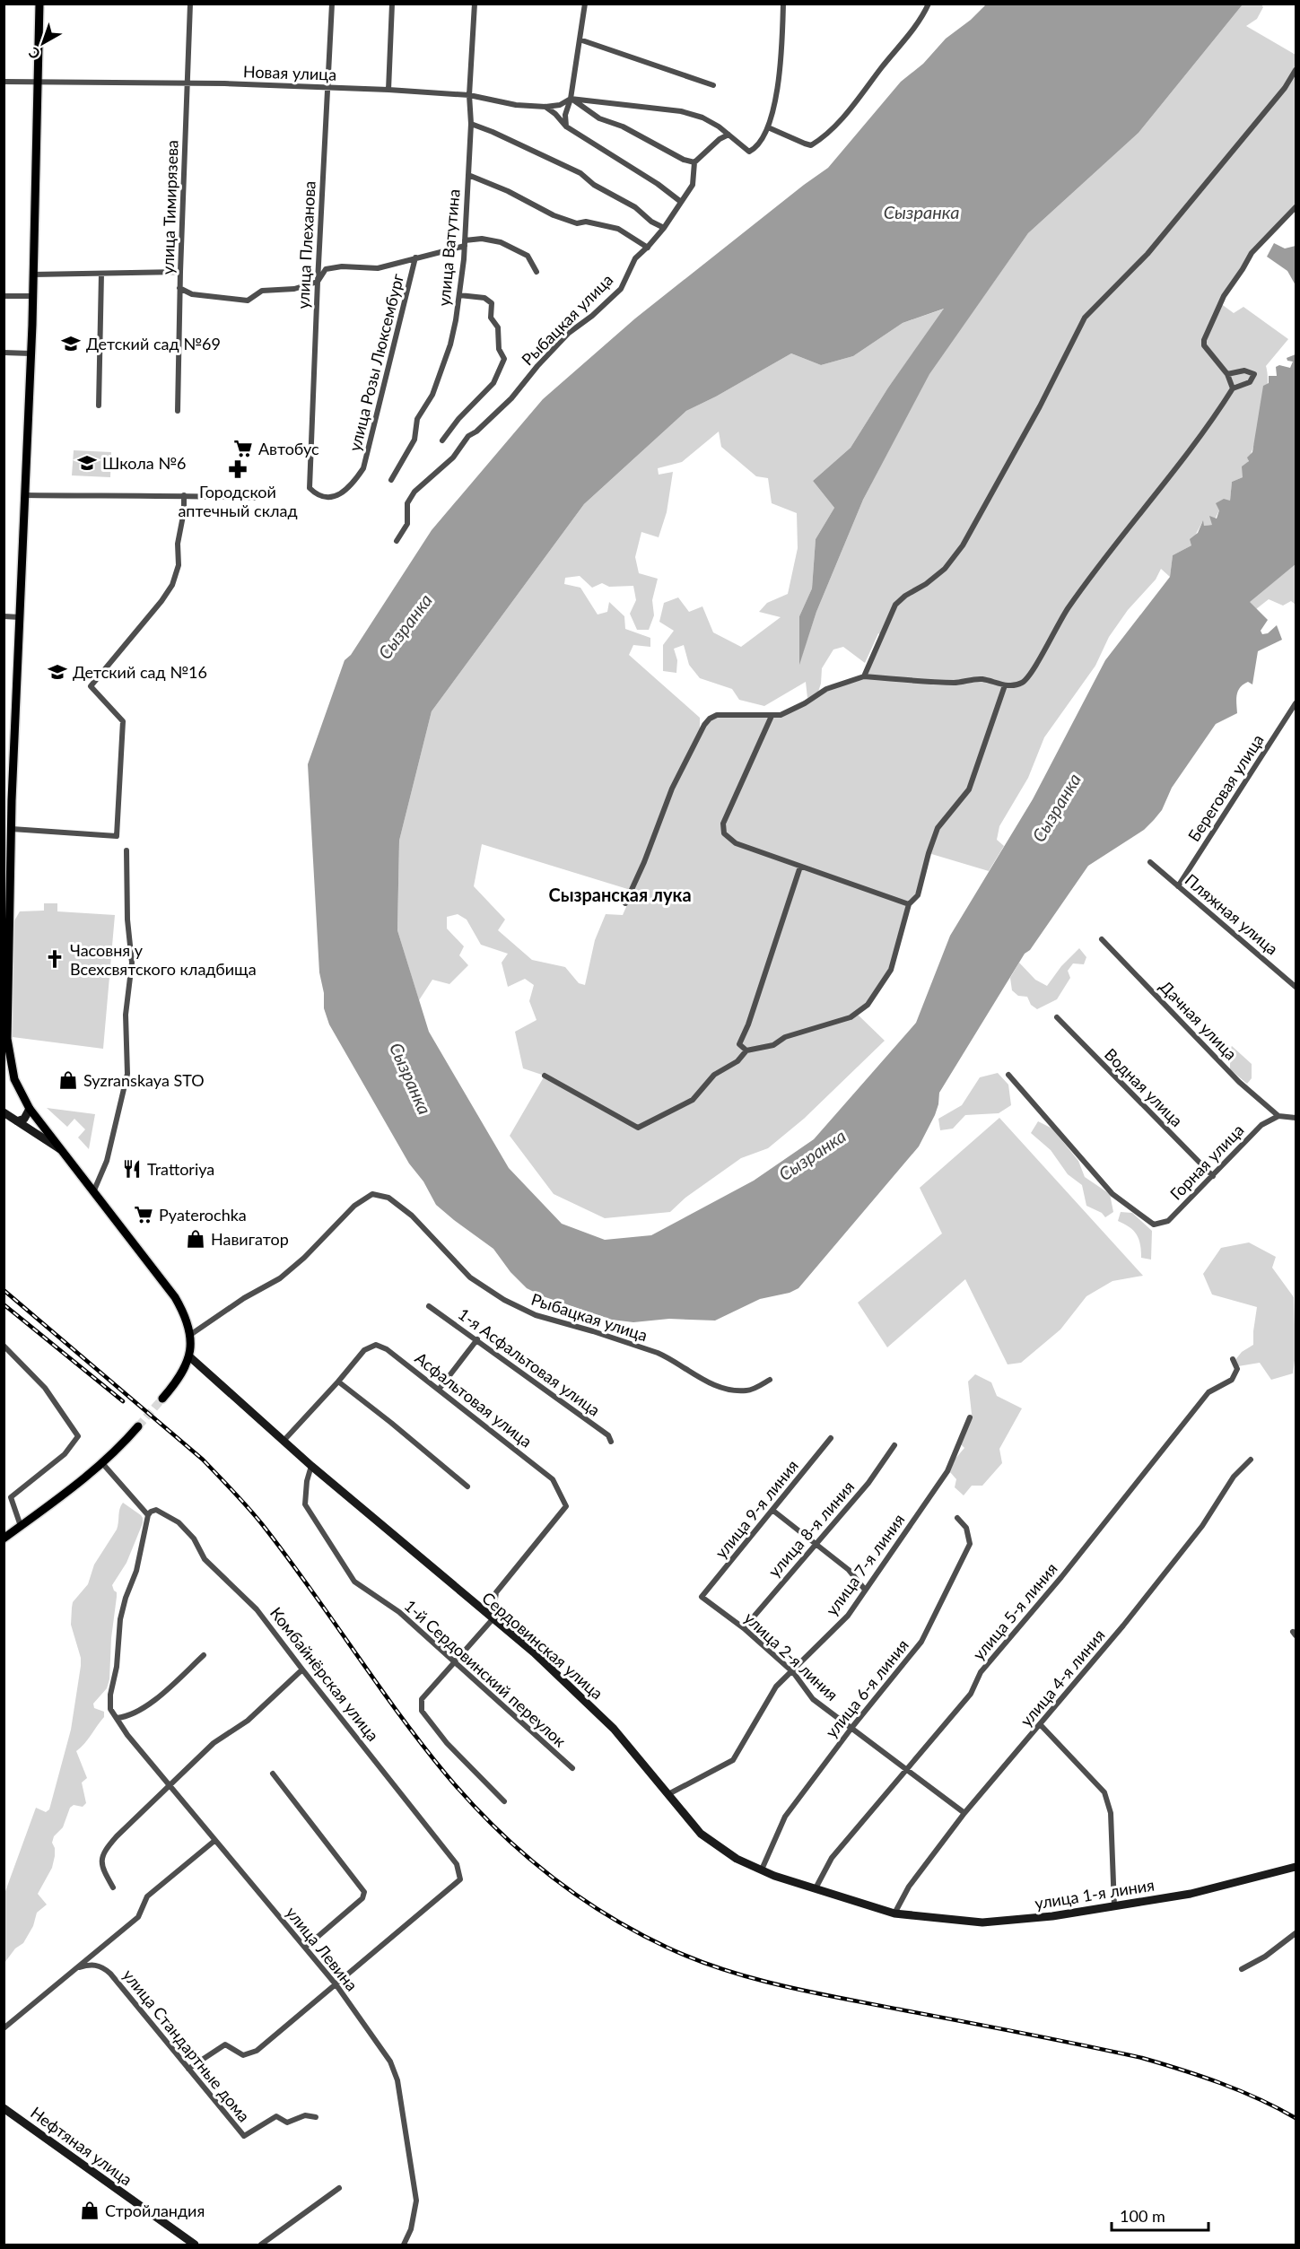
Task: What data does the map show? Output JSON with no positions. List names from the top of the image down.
{
  "streets": {
    "street": [
      "Новая улица",
      "улица Тимирязева",
      "улица Плеханова",
      "улица Ватутина",
      "Рыбацкая улица",
      "улица Розы Люксембург",
      "Береговая улица",
      "Пляжная улица",
      "Дачная улица",
      "Водная улица",
      "Горная улица",
      "1-я Асфальтовая улица",
      "Асфальтовая улица",
      "улица 9-я линия",
      "улица 8-я линия",
      "улица 7-я линия",
      "улица 5-я линия",
      "Сердовинская улица",
      "улица 2-я линия",
      "1-й Сердовинский переулок",
      "Комбайнёрская улица",
      "улица 4-я линия",
      "улица 6-я линия",
      "улица 1-я линия",
      "улица Левина",
      "улица Стандартные дома",
      "Нефтяная улица"
    ]
  },
  "crossings": [
    ["Новая улица", "улица Тимирязева"],
    ["Новая улица", "улица Плеханова"],
    ["Новая улица", "улица Ватутина"],
    ["улица Плеханова", "улица Розы Люксембург"],
    ["Береговая улица", "Пляжная улица"],
    ["Дачная улица", "Горная улица"],
    ["Водная улица", "Горная улица"],
    ["Асфальтовая улица", "Сердовинская улица"],
    ["улица 9-я линия", "улица 2-я линия"],
    ["улица 8-я линия", "улица 2-я линия"],
    ["улица 7-я линия", "Сердовинская улица"],
    ["улица 7-я линия", "улица 2-я линия"],
    ["улица 5-я линия", "Сердовинская улица"],
    ["улица 5-я линия", "улица 2-я линия"],
    ["Сердовинская улица", "1-й Сердовинский переулок"],
    ["Сердовинская улица", "улица 4-я линия"],
    ["Сердовинская улица", "улица 6-я линия"],
    ["Сердовинская улица", "улица 1-я линия"],
    ["улица 2-я линия", "улица 4-я линия"],
    ["улица 2-я линия", "улица 6-я линия"],
    ["Комбайнёрская улица", "улица Левина"],
    ["улица 4-я линия", "улица 1-я линия"]
  ],
  "districts": ["Сызранская лука"],
  "water": ["Сызранка"],
  "places": {
    "school or university": ["Детский сад №69", "Школа №6", "Детский сад №16"],
    "supermarket": ["Автобус", "Pyaterochka"],
    "pharmacy": ["Городской аптечный склад"],
    "church": ["Часовня у Всехсвятского кладбища"],
    "shop": ["Syzranskaya STO", "Навигатор", "Стройландия"],
    "restaurant": ["Trattoriya"]
  },
  "scale_bar": "100 m",
  "north": "bottom left"
}
